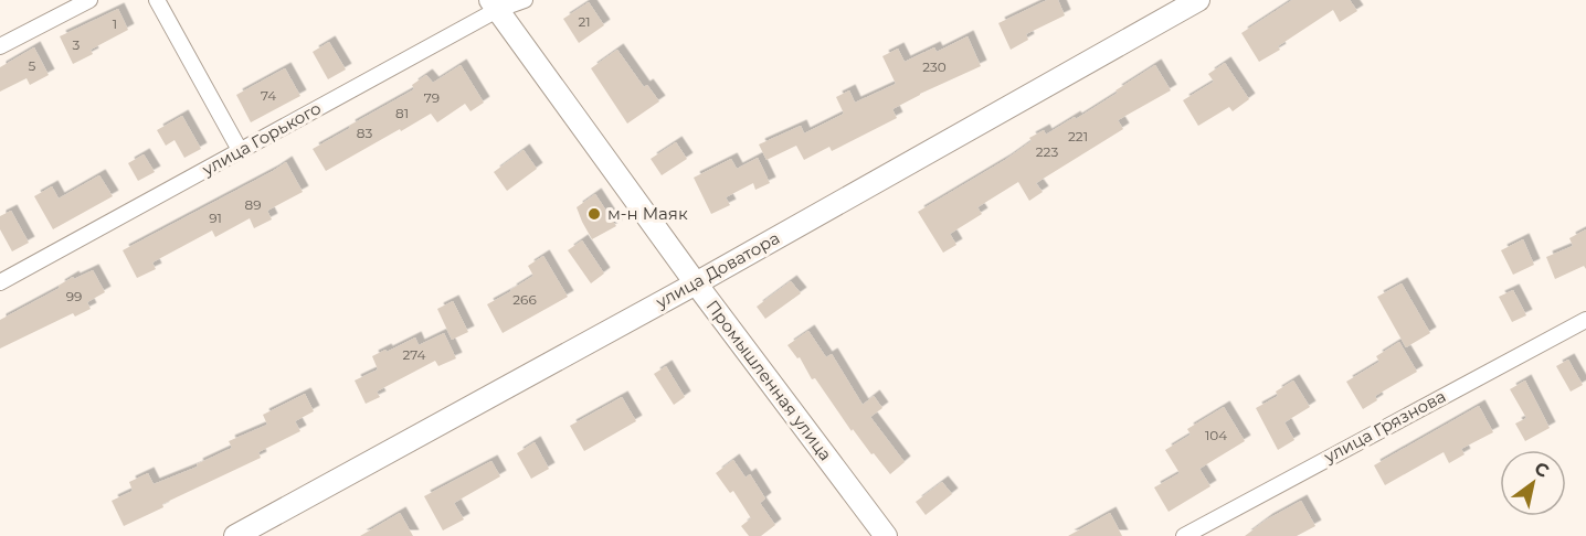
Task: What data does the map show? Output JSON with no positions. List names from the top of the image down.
{
  "streets": {
    "main road": ["улица Доватора", "Промышленная улица"],
    "street": ["улица Горького", "улица Грязнова"]
  },
  "crossings": [
    ["улица Горького", "Промышленная улица"],
    ["улица Доватора", "Промышленная улица"]
  ],
  "places": ["м-н Маяк"],
  "house_numbers": [
    "21",
    "1",
    "3",
    "5",
    "230",
    "74",
    "79",
    "81",
    "83",
    "221",
    "223",
    "89",
    "91",
    "99",
    "266",
    "274",
    "104"
  ],
  "north": "top right"
}
